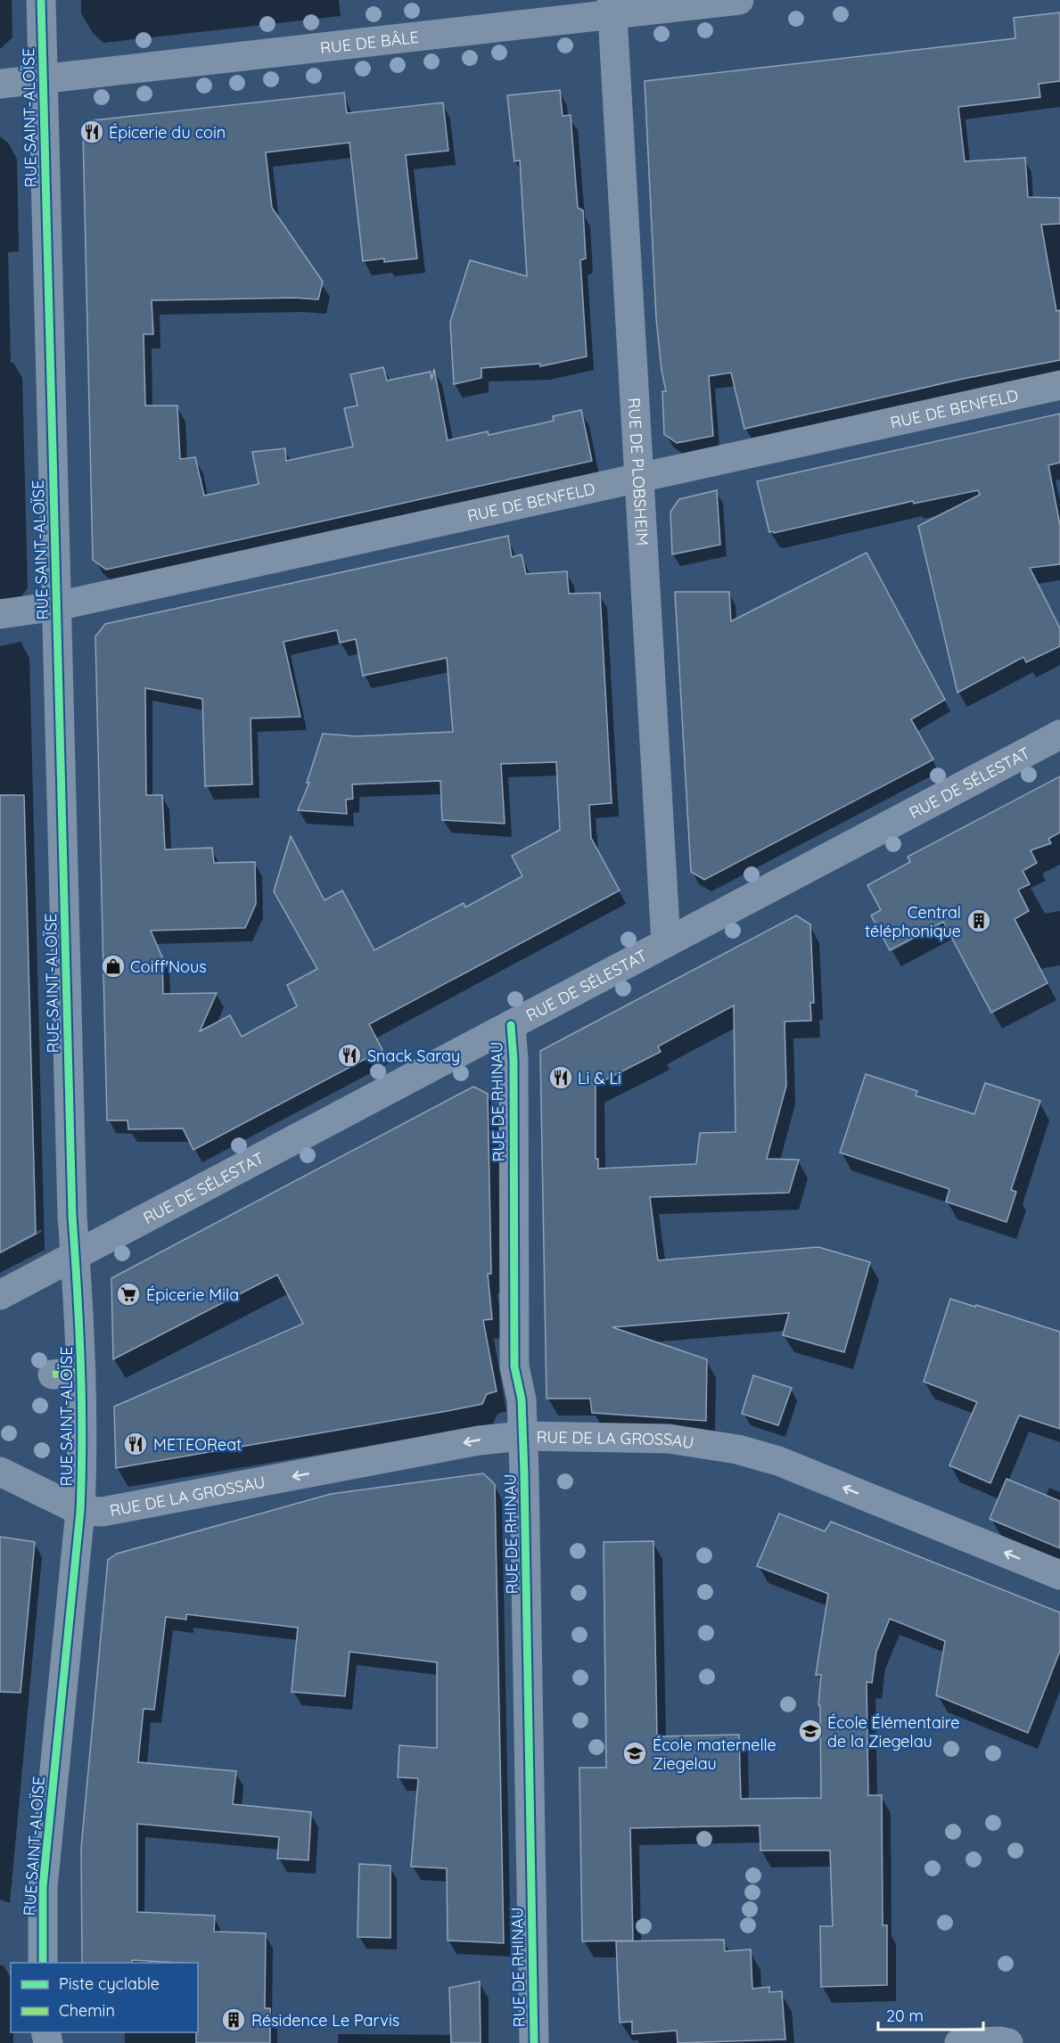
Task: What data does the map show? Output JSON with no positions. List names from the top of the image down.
{
  "streets": {
    "street": [
      "RUE DE BÂLE",
      "RUE SAINT-ALOÏSE",
      "RUE DE BENFELD",
      "RUE DE PLOBSHEIM",
      "RUE DE SÉLESTAT",
      "RUE DE RHINAU",
      "RUE DE LA GROSSAU"
    ]
  },
  "crossings": [
    ["RUE DE BÂLE", "RUE SAINT-ALOÏSE"],
    ["RUE DE BÂLE", "RUE DE PLOBSHEIM"],
    ["RUE SAINT-ALOÏSE", "RUE DE BENFELD"],
    ["RUE SAINT-ALOÏSE", "RUE DE SÉLESTAT"],
    ["RUE SAINT-ALOÏSE", "RUE DE LA GROSSAU"],
    ["RUE DE BENFELD", "RUE DE PLOBSHEIM"],
    ["RUE DE PLOBSHEIM", "RUE DE SÉLESTAT"],
    ["RUE DE SÉLESTAT", "RUE DE RHINAU"],
    ["RUE DE RHINAU", "RUE DE LA GROSSAU"]
  ],
  "one_way": ["RUE DE LA GROSSAU"],
  "places": {
    "restaurant": [
      "Épicerie du coin",
      "Snack Saray",
      "Li & Li",
      "METEOReat"
    ],
    "building": ["Central téléphonique", "Résidence Le Parvis"],
    "shop": ["Coiff'Nous"],
    "supermarket": ["Épicerie Mila"],
    "school or university": ["École Élémentaire de la Ziegelau", "École maternelle Ziegelau"]
  },
  "legend": ["Piste cyclable", "Chemin"],
  "scale_bar": "20 m"
}
